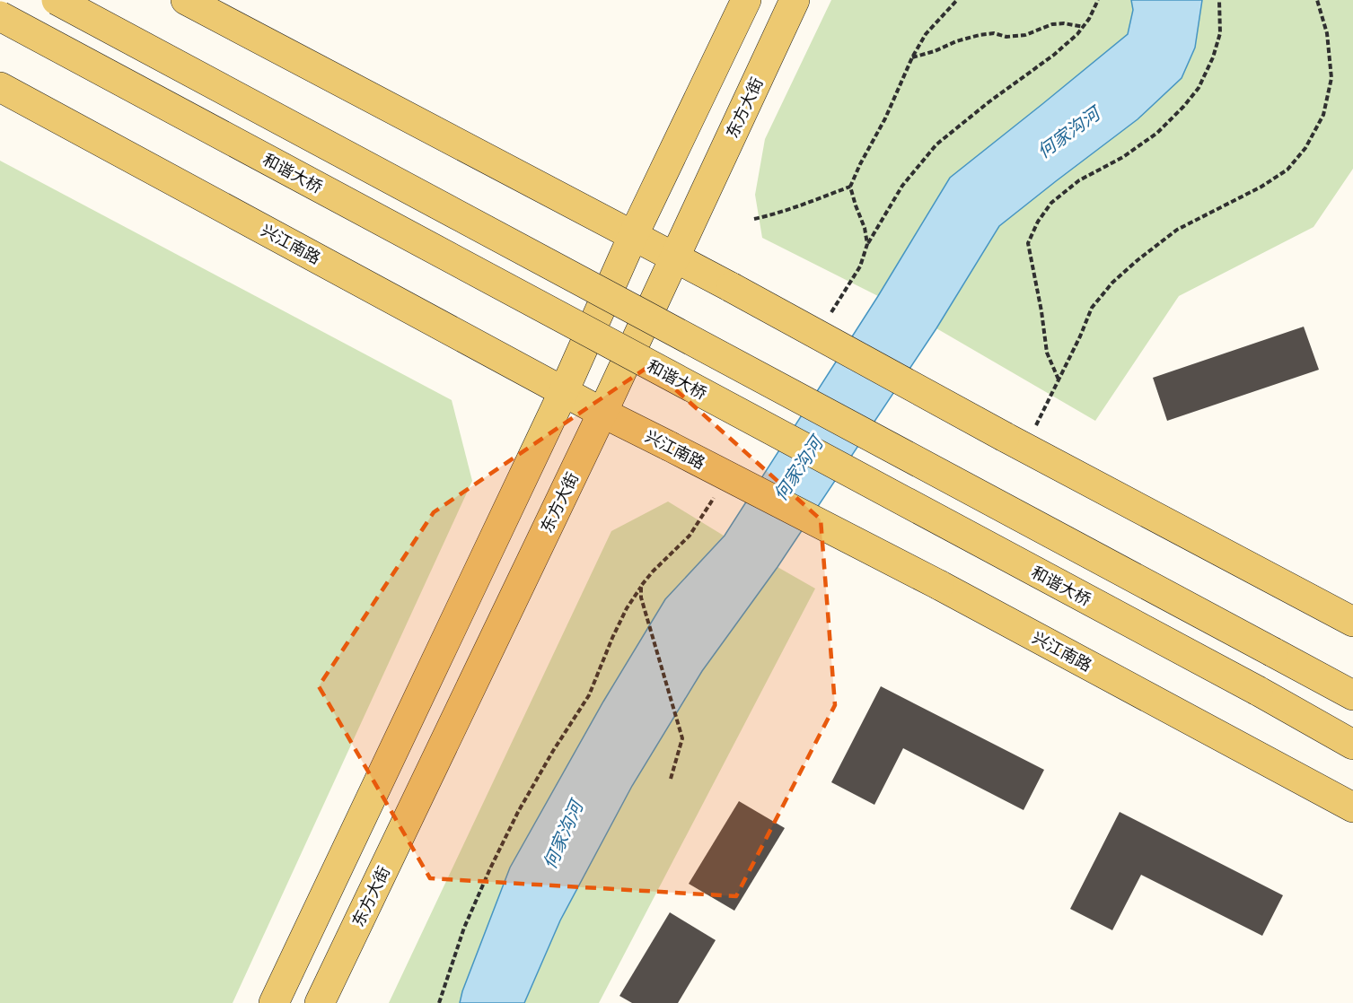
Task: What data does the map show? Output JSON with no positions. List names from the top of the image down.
{
  "streets": {
    "main road": ["东方大街", "和谐大桥", "兴江南路"]
  },
  "crossings": [
    ["东方大街", "兴江南路"]
  ],
  "water": ["何家沟河"]
}
